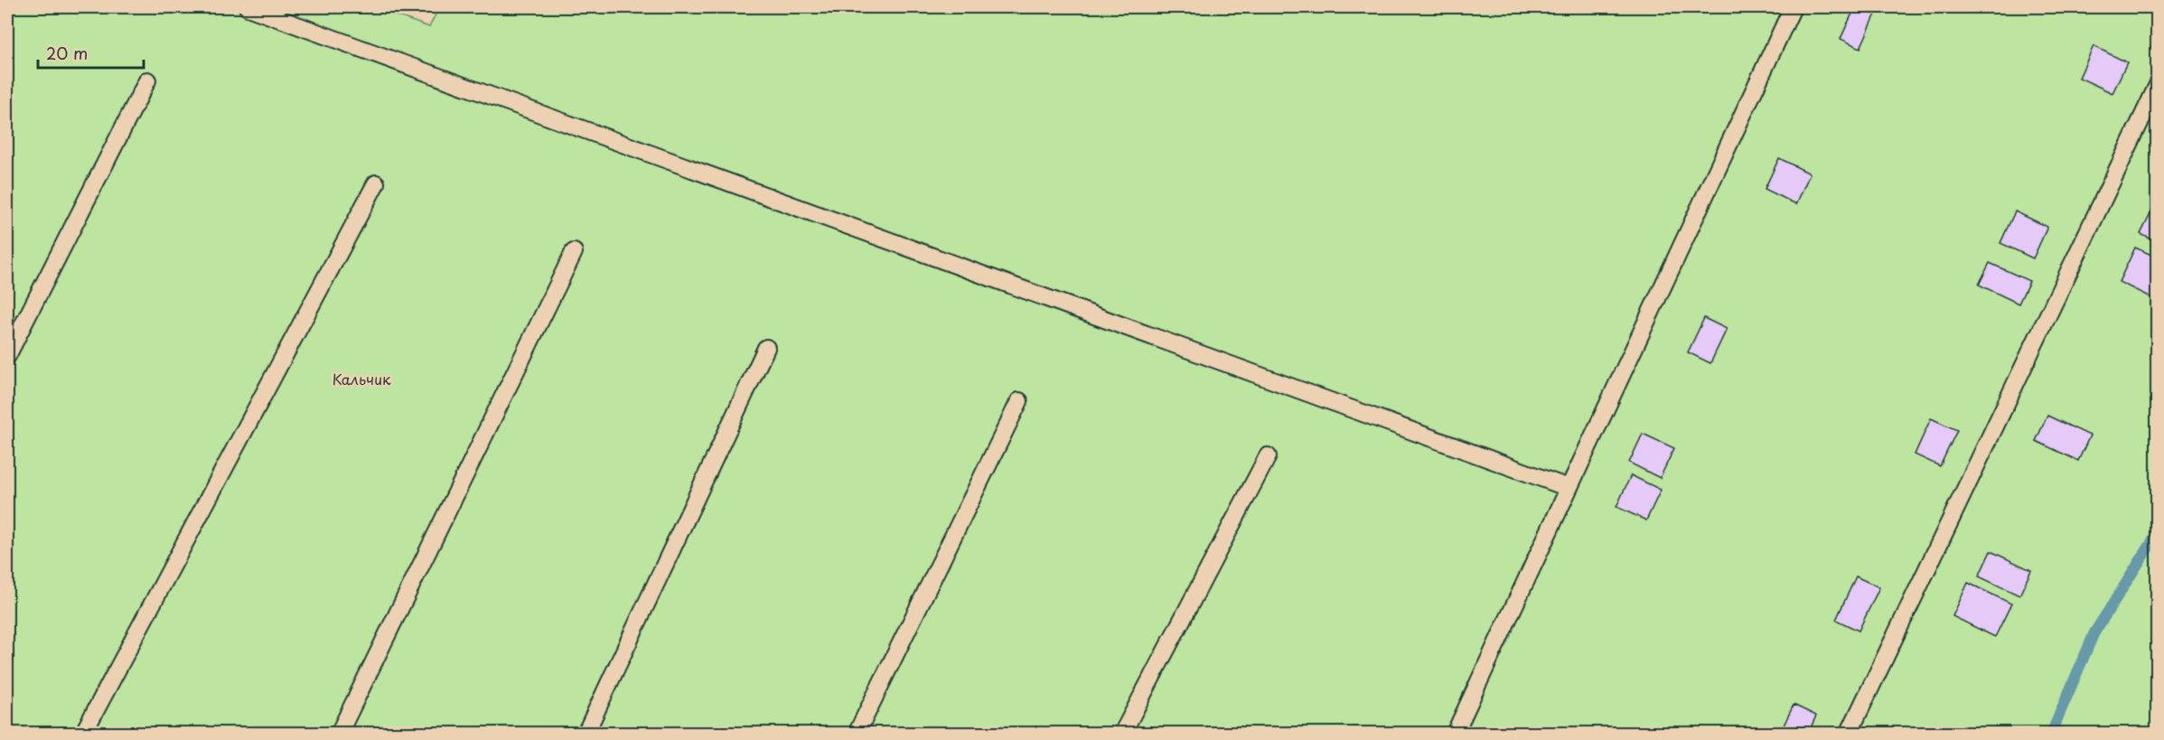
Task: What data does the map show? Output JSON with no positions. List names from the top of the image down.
{
  "parks": ["Кальчик"],
  "scale_bar": "20 m"
}
